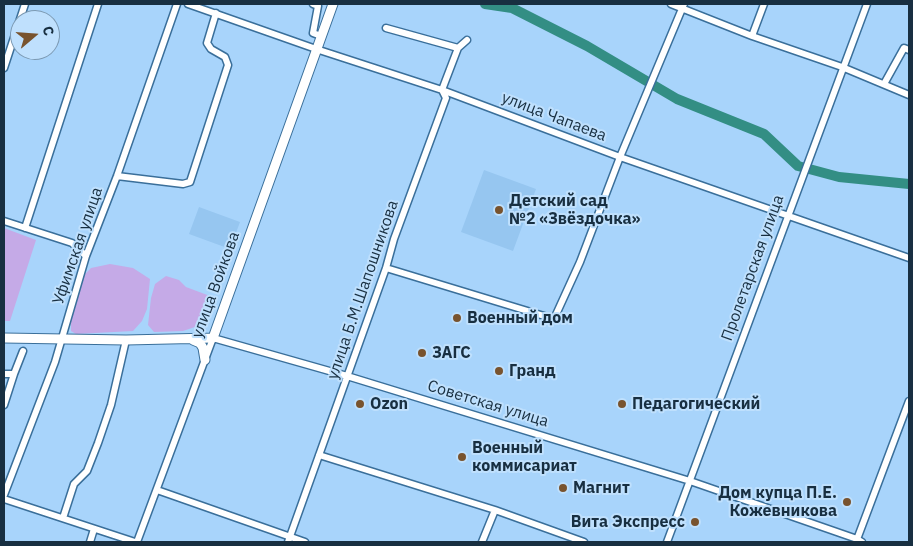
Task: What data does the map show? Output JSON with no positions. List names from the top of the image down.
{
  "streets": {
    "main road": ["улица Войкова", "Советская улица"],
    "street": [
      "улица Чапаева",
      "Уфимская улица",
      "Пролетарская улица",
      "улица Б.М.Шапошникова"
    ]
  },
  "crossings": [
    ["улица Чапаева", "Пролетарская улица"],
    ["улица Чапаева", "улица Войкова"],
    ["улица Чапаева", "улица Б.М.Шапошникова"],
    ["Уфимская улица", "Советская улица"],
    ["Пролетарская улица", "Советская улица"],
    ["улица Войкова", "Советская улица"],
    ["улица Б.М.Шапошникова", "Советская улица"]
  ],
  "places": [
    "Детский сад №2 «Звёздочка»",
    "Военный дом",
    "ЗАГС",
    "Гранд",
    "Ozon",
    "Педагогический",
    "Военный коммисариат",
    "Магнит",
    "Дом купца П.Е. Кожевникова",
    "Вита Экспресс"
  ],
  "north": "right"
}
